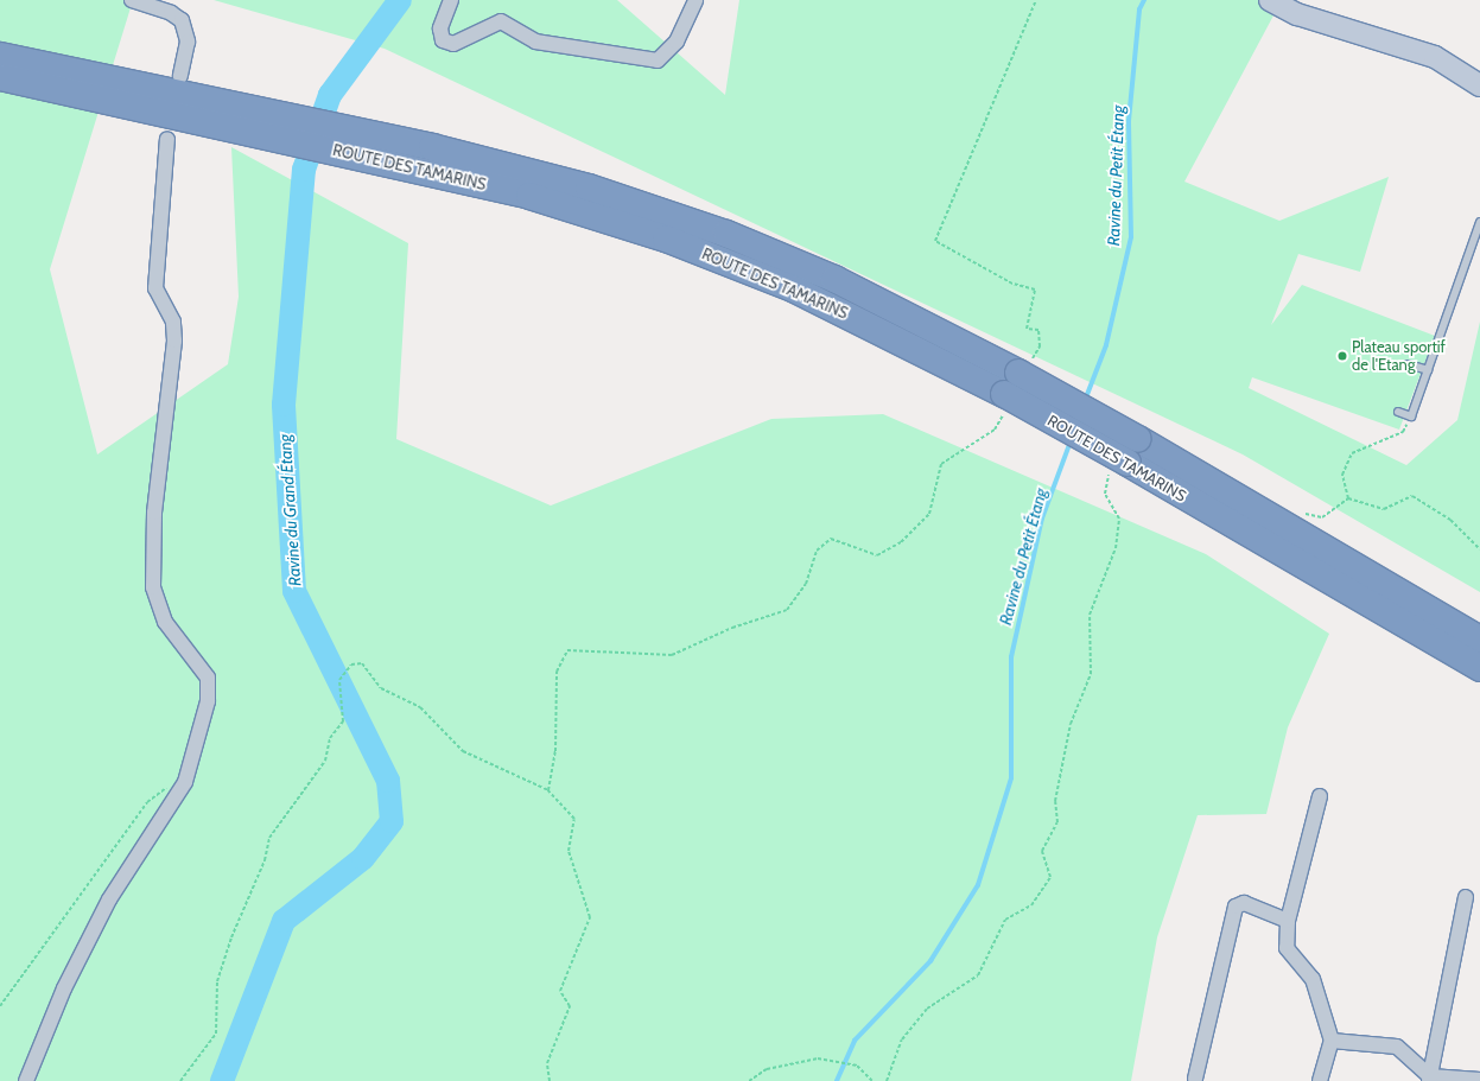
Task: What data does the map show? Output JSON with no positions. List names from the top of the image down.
{
  "streets": {
    "highway": ["ROUTE DES TAMARINS"]
  },
  "water": ["Ravine du Petit Étang", "Ravine du Grand Étang"],
  "places": ["Plateau sportif de l'Etang"]
}
